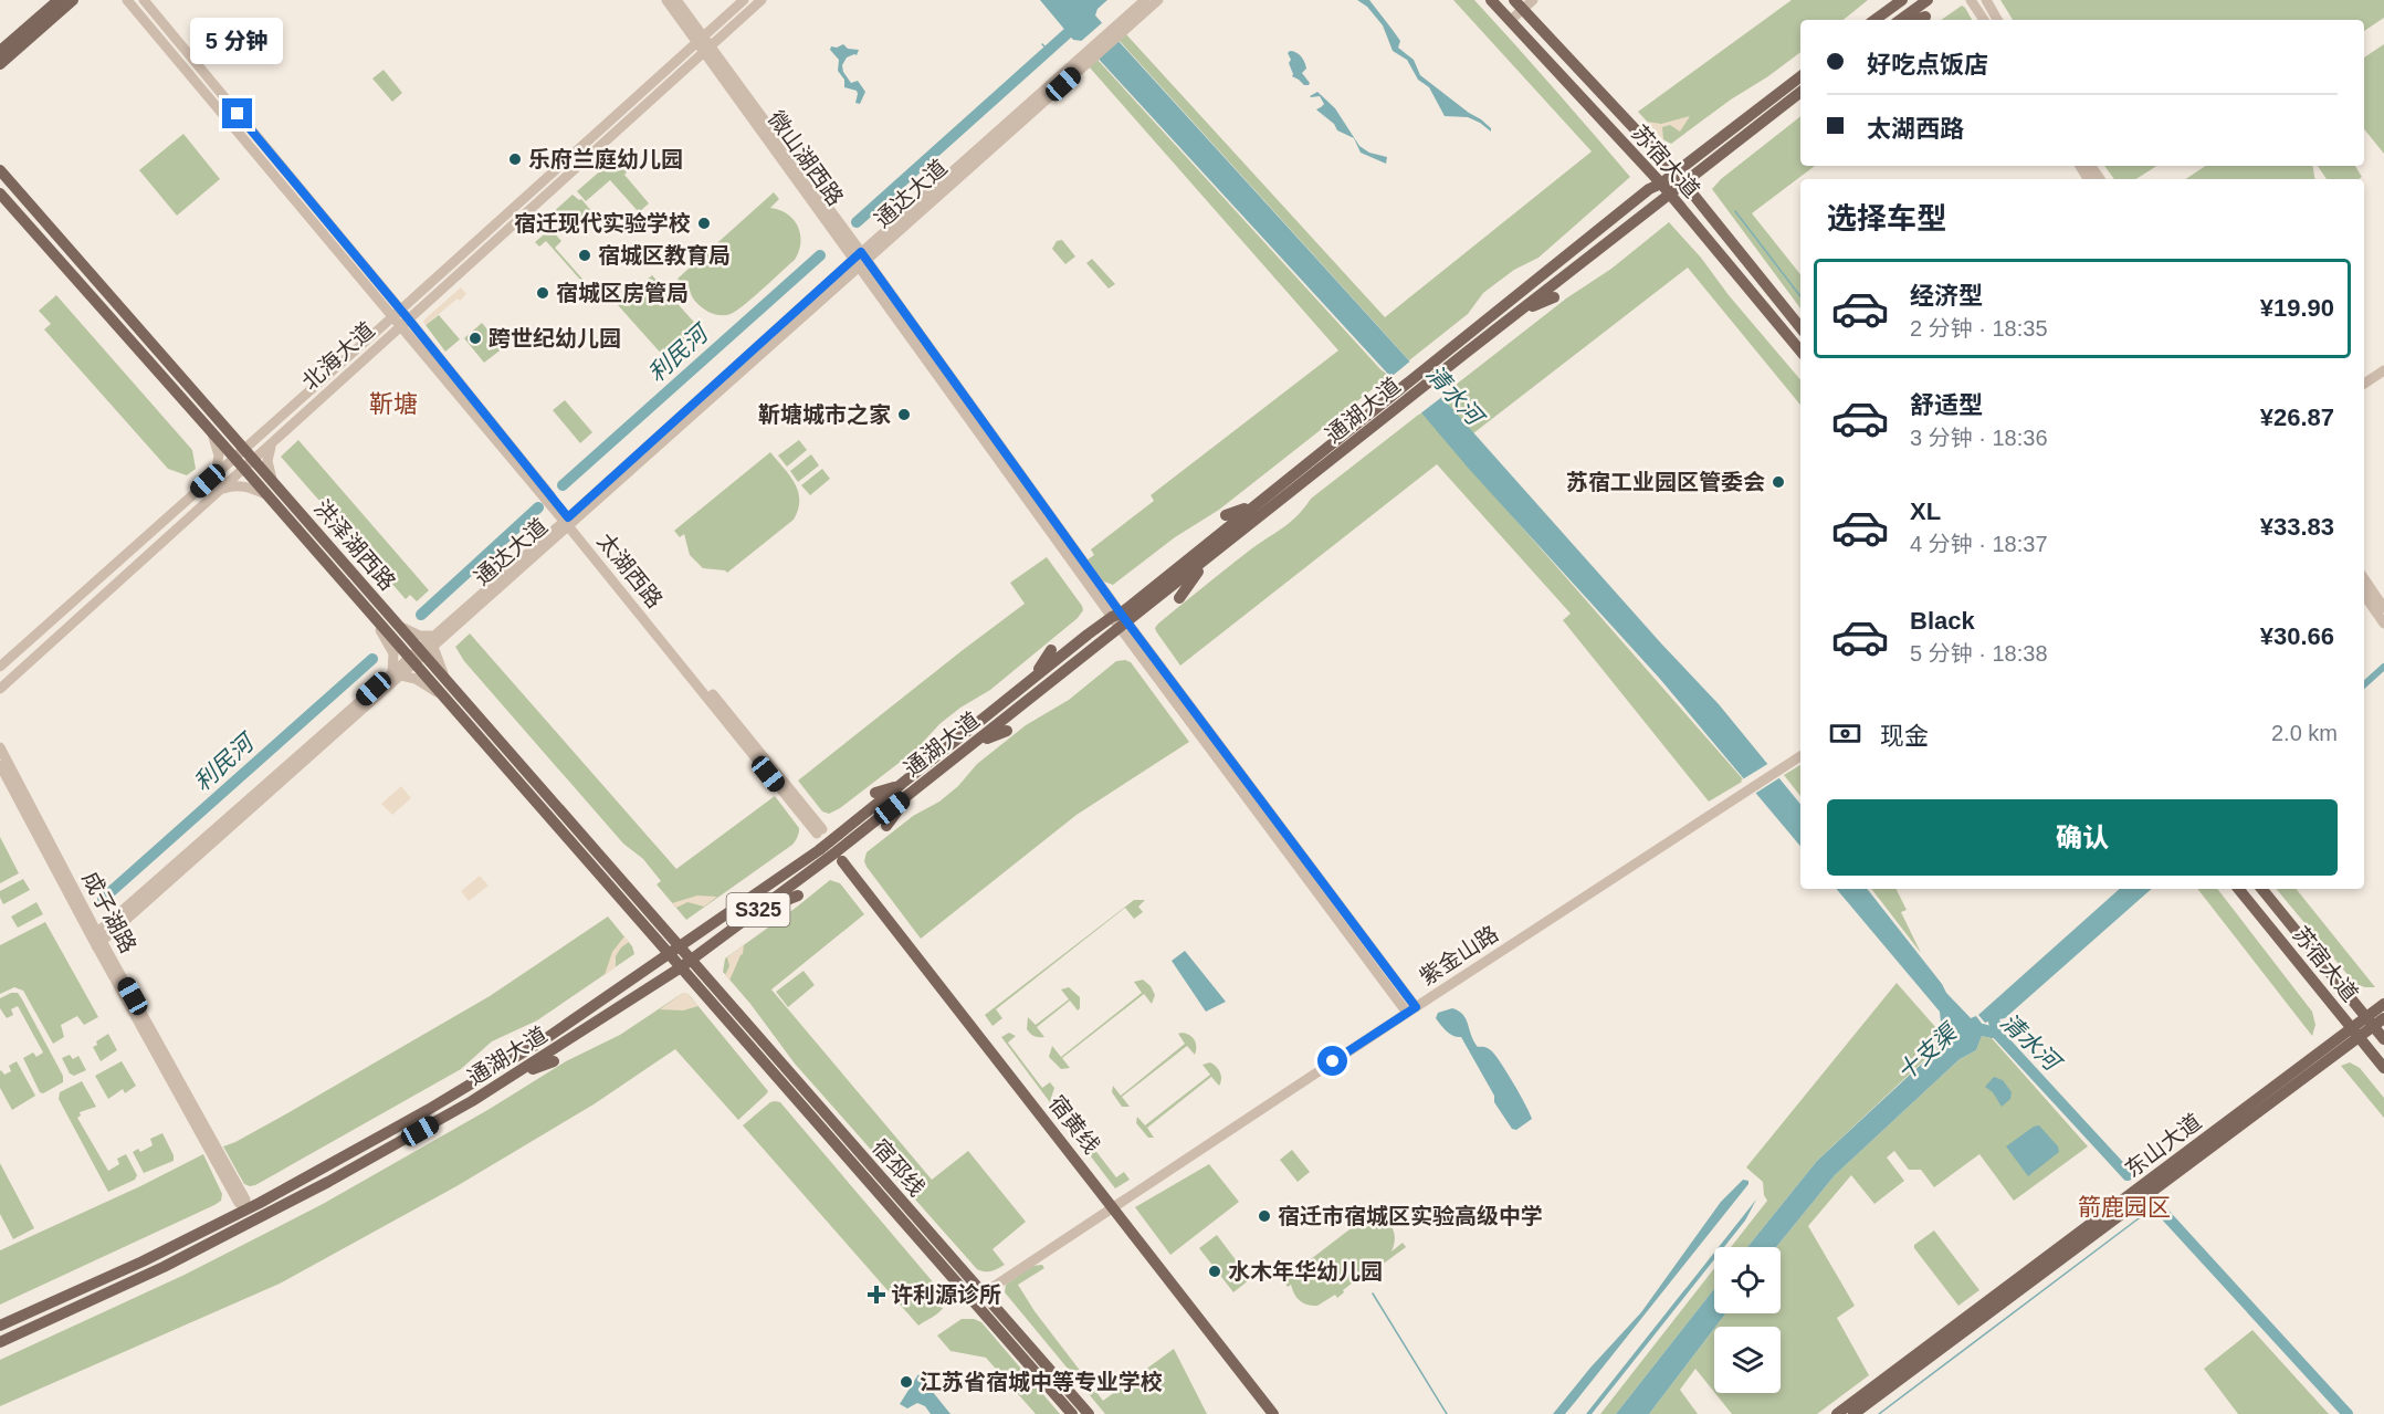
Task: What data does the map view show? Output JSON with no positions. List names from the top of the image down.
{
  "streets": {
    "main road": [
      "苏宿大道",
      "通湖大道",
      "洪泽湖西路",
      "S325",
      "宿黄线",
      "东山大道",
      "宿邳线"
    ],
    "street": [
      "微山湖西路",
      "通达大道",
      "北海大道",
      "太湖西路",
      "成子湖路",
      "紫金山路"
    ]
  },
  "crossings": [
    ["微山湖西路", "通达大道"],
    ["微山湖西路", "北海大道"],
    ["微山湖西路", "通湖大道"],
    ["微山湖西路", "紫金山路"],
    ["苏宿大道", "通湖大道"],
    ["苏宿大道", "东山大道"],
    ["通达大道", "洪泽湖西路"],
    ["通达大道", "太湖西路"],
    ["通达大道", "成子湖路"],
    ["北海大道", "洪泽湖西路"],
    ["北海大道", "太湖西路"],
    ["通湖大道", "洪泽湖西路"],
    ["通湖大道", "宿黄线"],
    ["通湖大道", "宿邳线"],
    ["洪泽湖西路", "宿邳线"],
    ["紫金山路", "宿黄线"],
    ["紫金山路", "宿邳线"]
  ],
  "districts": ["靳塘", "箭鹿园区"],
  "water": ["利民河", "清水河", "十支渠"],
  "places": {
    "other": [
      "乐府兰庭幼儿园",
      "宿迁现代实验学校",
      "宿城区教育局",
      "宿城区房管局",
      "跨世纪幼儿园",
      "靳塘城市之家",
      "苏宿工业园区管委会",
      "宿迁市宿城区实验高级中学",
      "水木年华幼儿园",
      "江苏省宿城中等专业学校"
    ],
    "health": ["许利源诊所"]
  },
  "page": {
    "bubble": "5 分钟",
    "banner": ["好吃点饭店", "太湖西路"],
    "heading": "选择车型",
    "list": [
      {
        "name": "经济型",
        "note": "2 分钟 · 18:35",
        "value": "¥19.90"
      },
      {
        "name": "舒适型",
        "note": "3 分钟 · 18:36",
        "value": "¥26.87"
      },
      {
        "name": "XL",
        "note": "4 分钟 · 18:37",
        "value": "¥33.83"
      },
      {
        "name": "Black",
        "note": "5 分钟 · 18:38",
        "value": "¥30.66"
      }
    ],
    "pay": ["现金", "2.0 km"],
    "buttons": "确认"
  }
}
